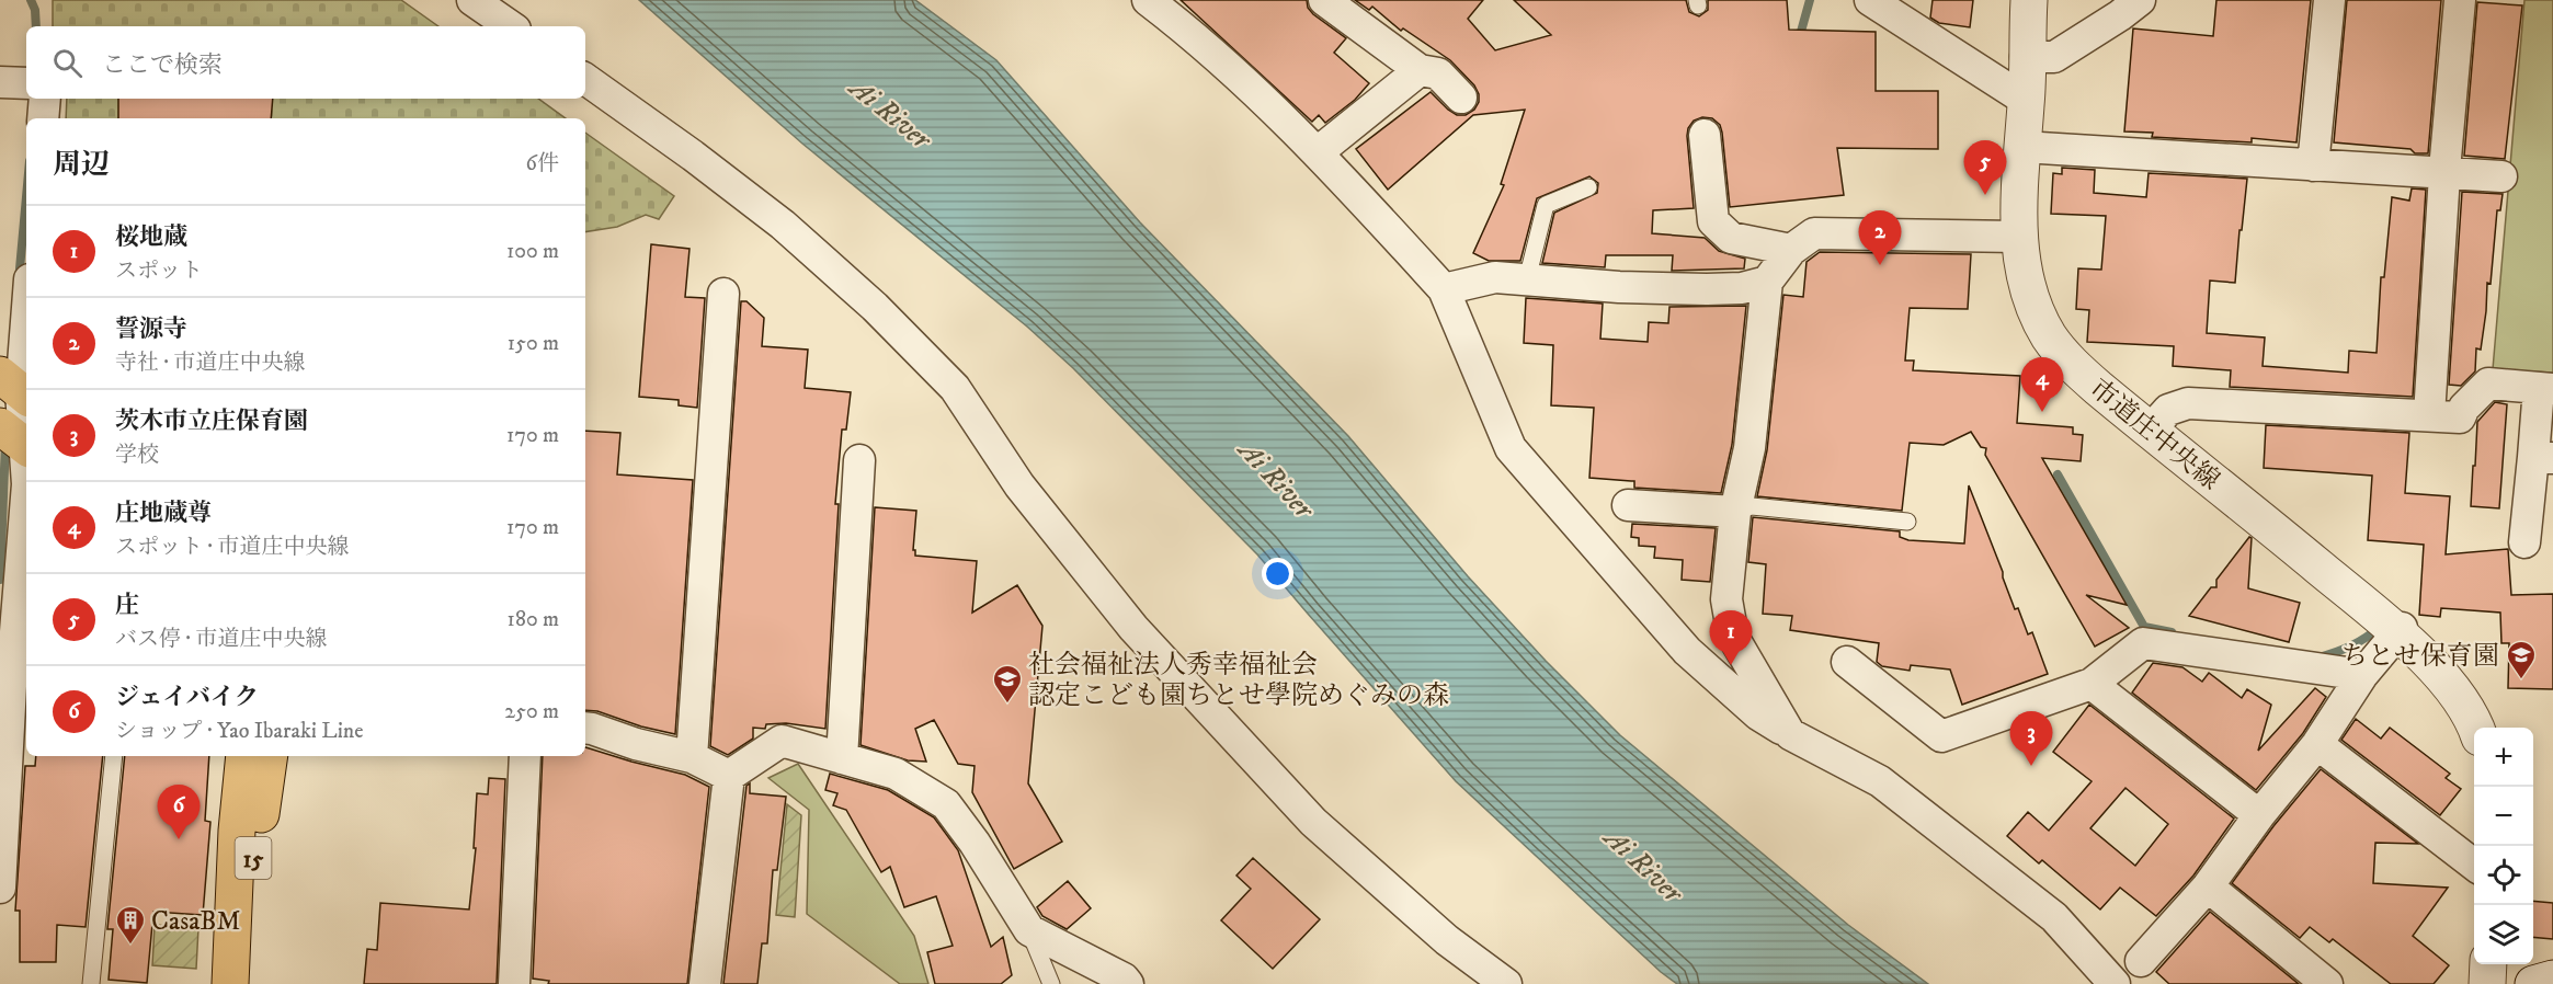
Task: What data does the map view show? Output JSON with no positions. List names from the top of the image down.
{
  "streets": {
    "main road": ["15"],
    "street": ["市道庄中央線"]
  },
  "water": ["Ai River"],
  "places": {
    "school or university": ["ちとせ保育園", "社会福祉法人秀幸福祉会 認定こども園ちとせ學院めぐみの森"],
    "building": ["CasaBM"]
  },
  "page": {
    "search": "ここで検索",
    "heading": ["周辺", "6件"],
    "pins": [
      "5",
      "2",
      "4",
      "1",
      "3",
      "6"
    ],
    "list": [
      {
        "mark": "1",
        "name": "桜地蔵",
        "note": "スポット",
        "value": "100 m"
      },
      {
        "mark": "2",
        "name": "誓源寺",
        "note": "寺社 · 市道庄中央線",
        "value": "150 m"
      },
      {
        "mark": "3",
        "name": "茨木市立庄保育園",
        "note": "学校",
        "value": "170 m"
      },
      {
        "mark": "4",
        "name": "庄地蔵尊",
        "note": "スポット · 市道庄中央線",
        "value": "170 m"
      },
      {
        "mark": "5",
        "name": "庄",
        "note": "バス停 · 市道庄中央線",
        "value": "180 m"
      },
      {
        "mark": "6",
        "name": "ジェイバイク",
        "note": "ショップ · Yao Ibaraki Line",
        "value": "250 m"
      }
    ],
    "map_buttons": ["+", "−"]
  }
}
